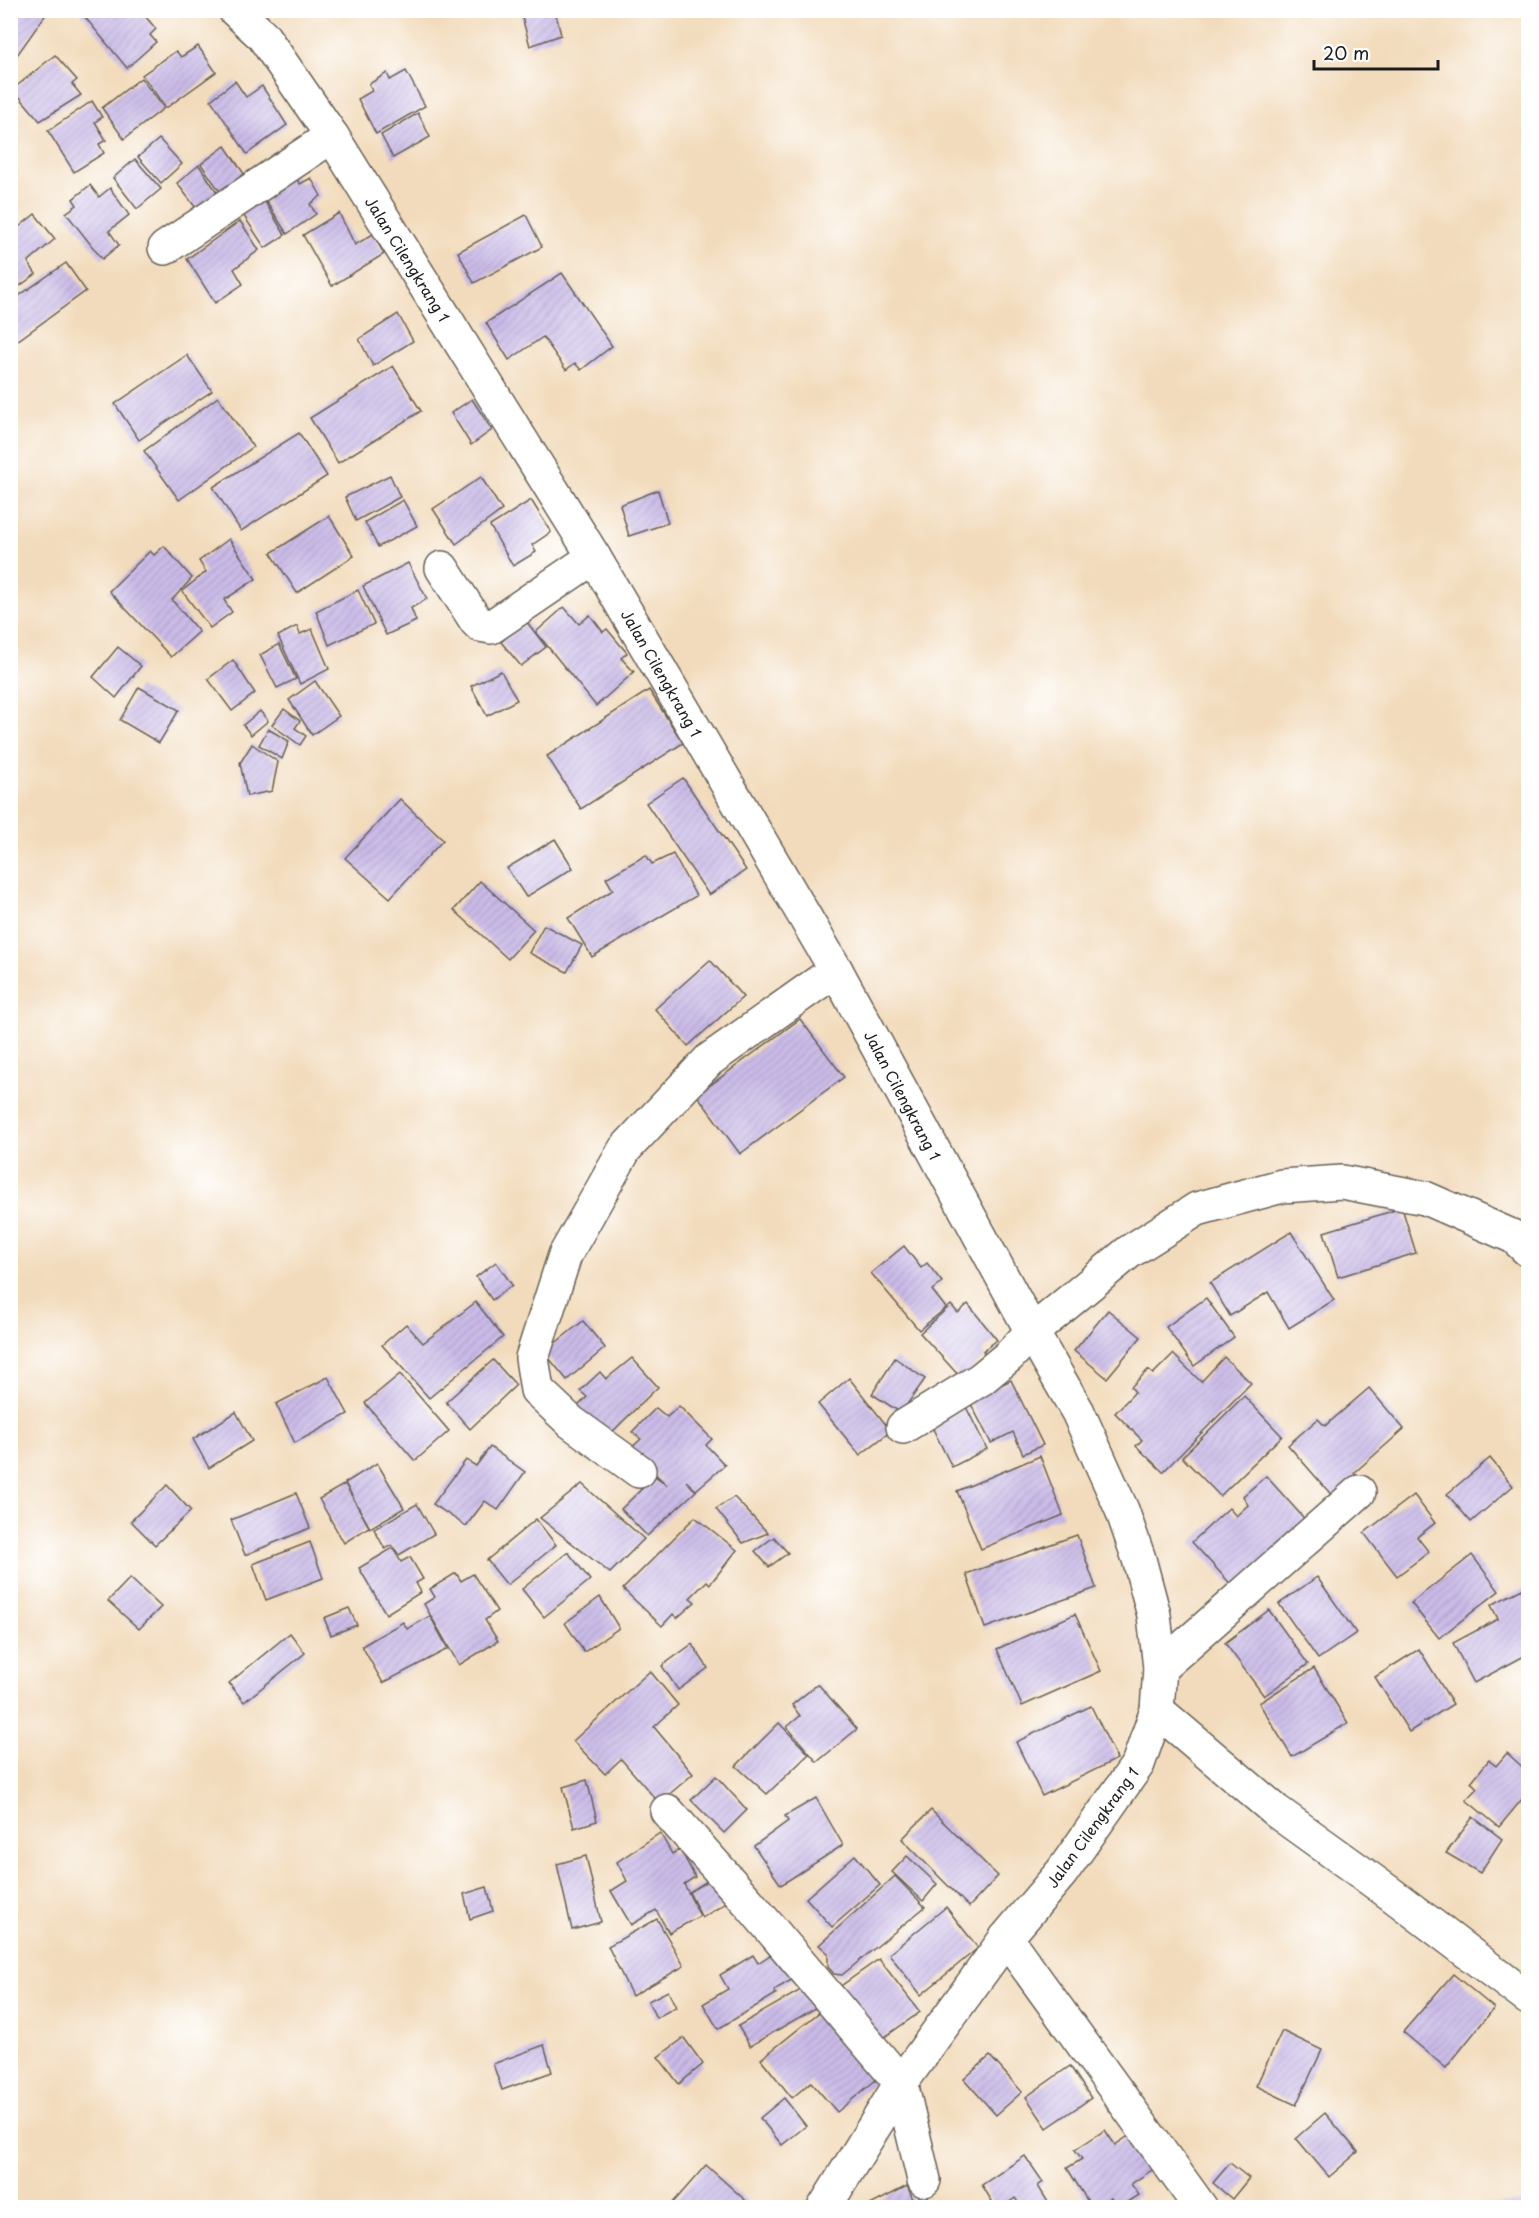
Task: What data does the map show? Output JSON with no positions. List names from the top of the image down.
{
  "streets": {
    "street": ["Jalan Cilengkrang 1"]
  },
  "scale_bar": "20 m"
}
